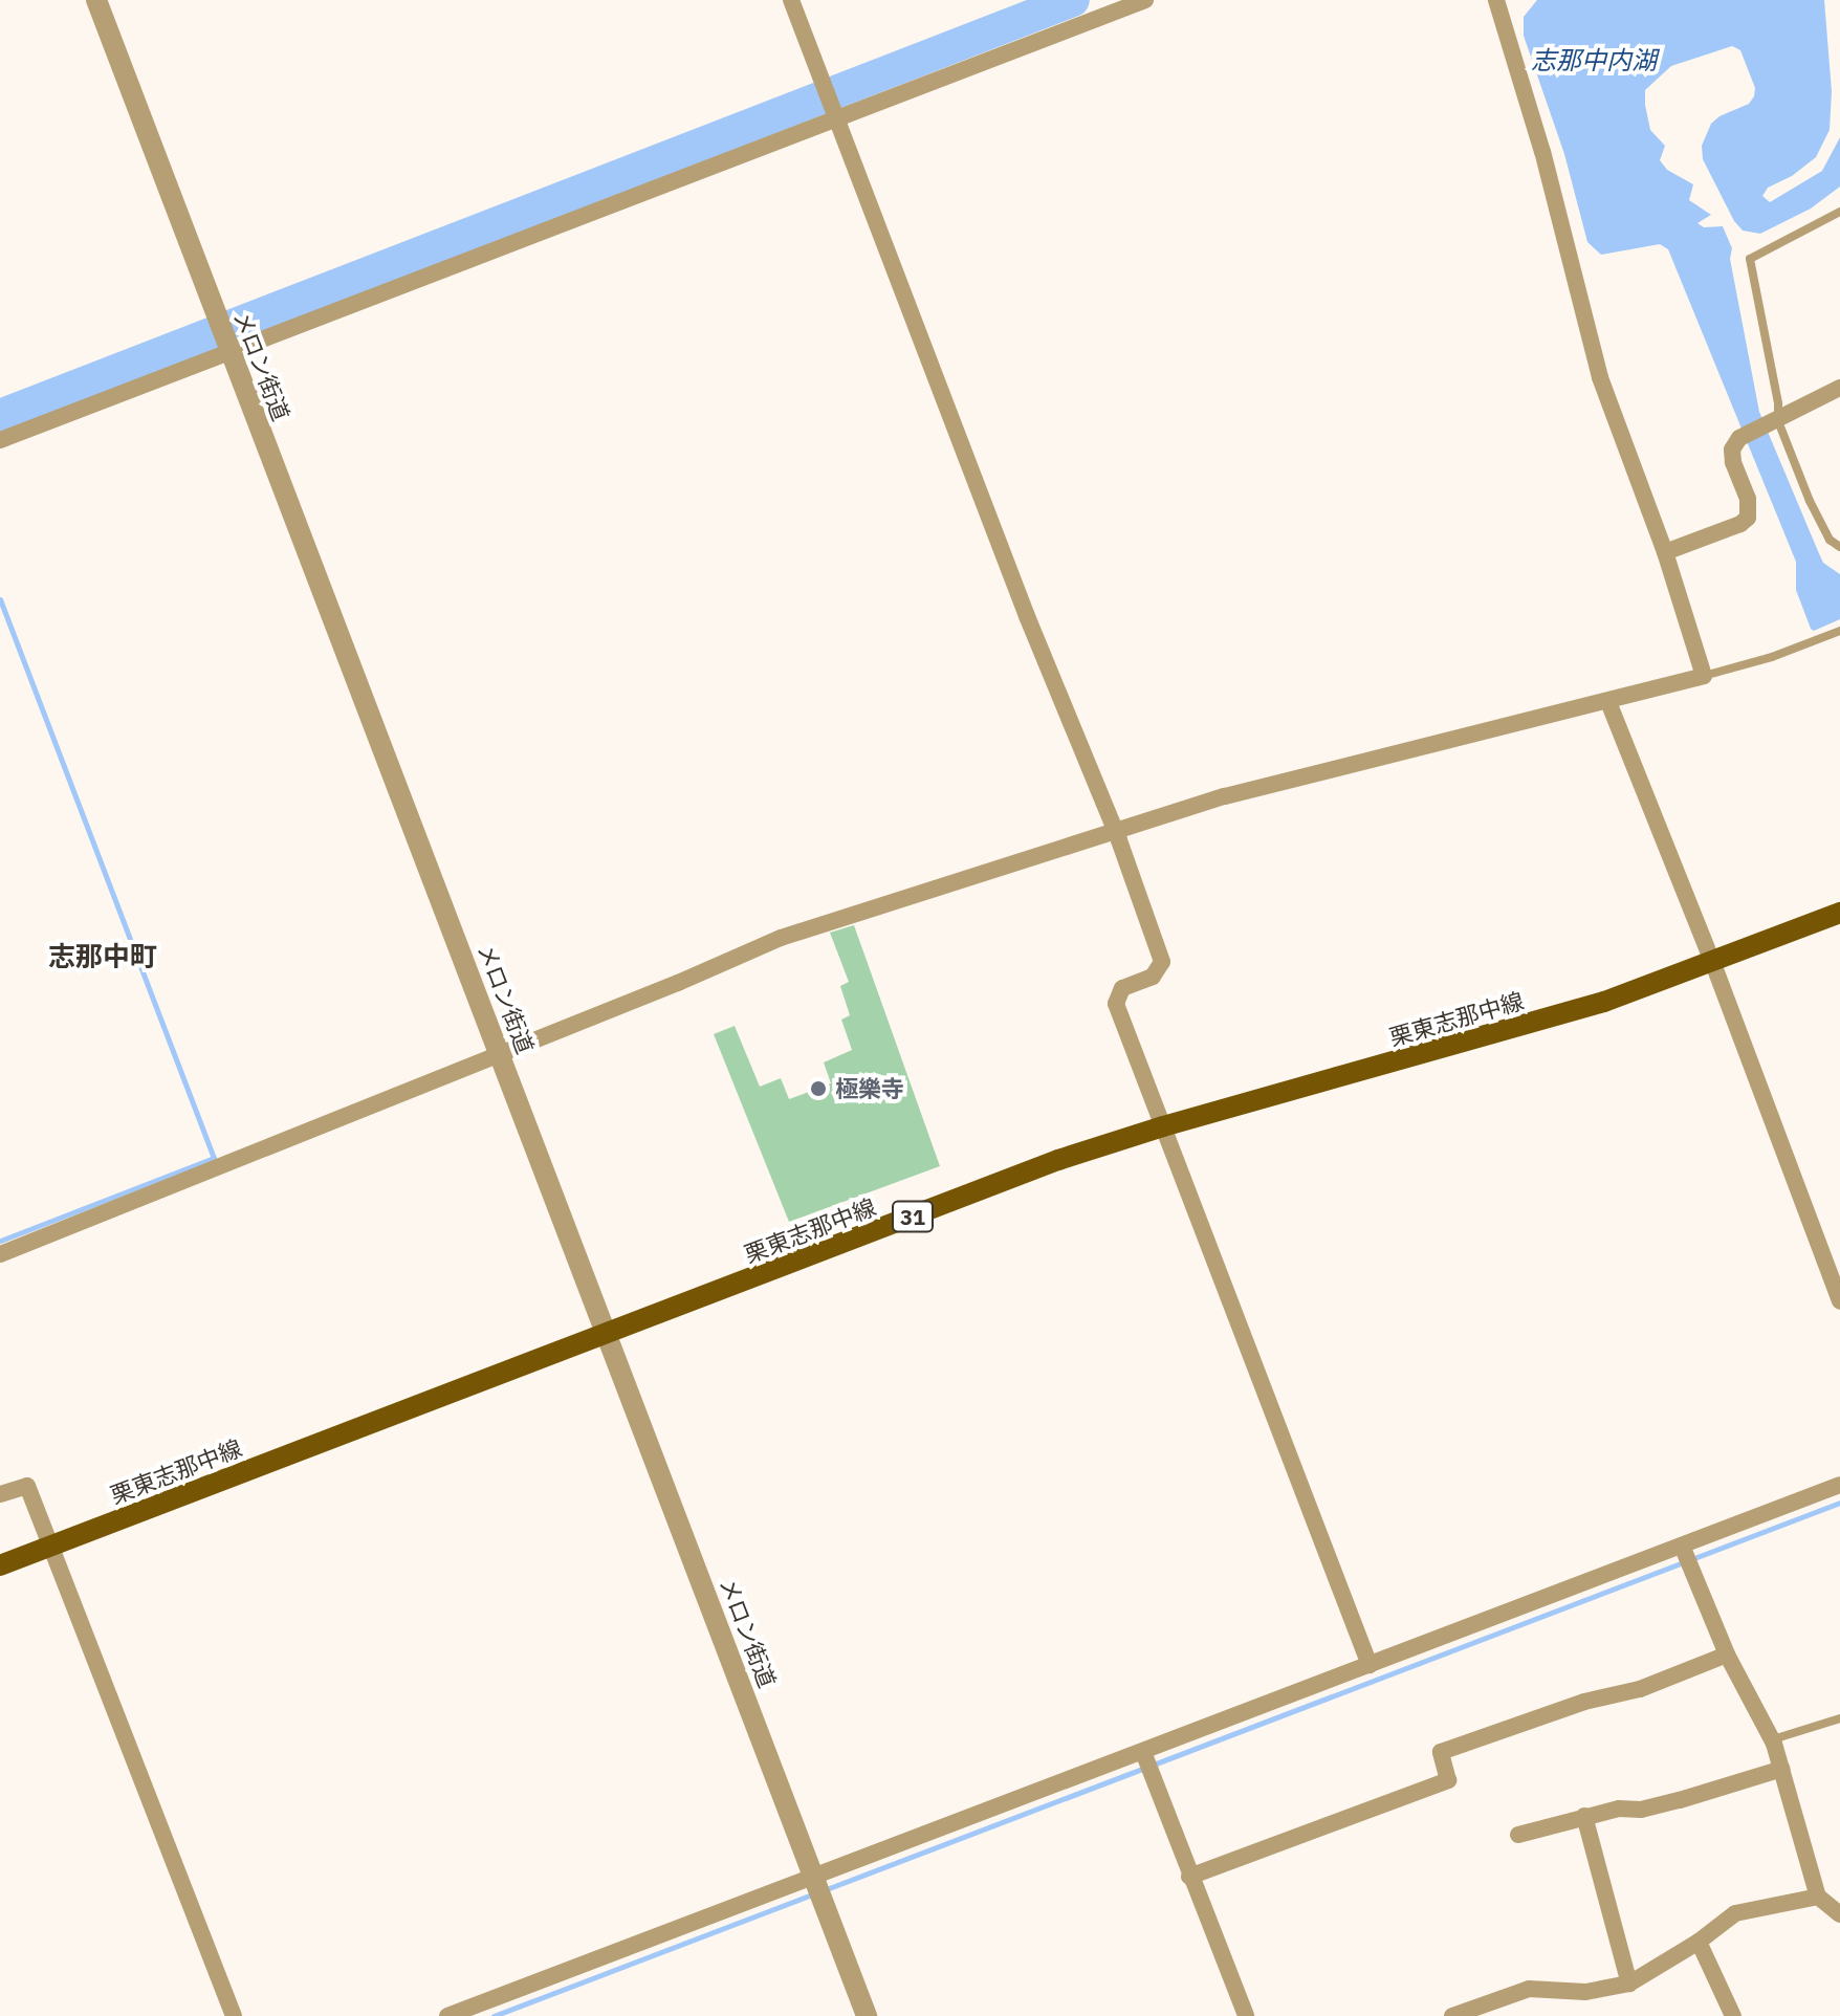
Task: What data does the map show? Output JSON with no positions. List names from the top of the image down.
{
  "streets": {
    "main road": ["栗東志那中線", "31"],
    "street": ["メロン街道"]
  },
  "crossings": [
    ["メロン街道", "栗東志那中線"]
  ],
  "districts": ["志那中町"],
  "water": ["志那中内湖"],
  "places": ["極樂寺"]
}
